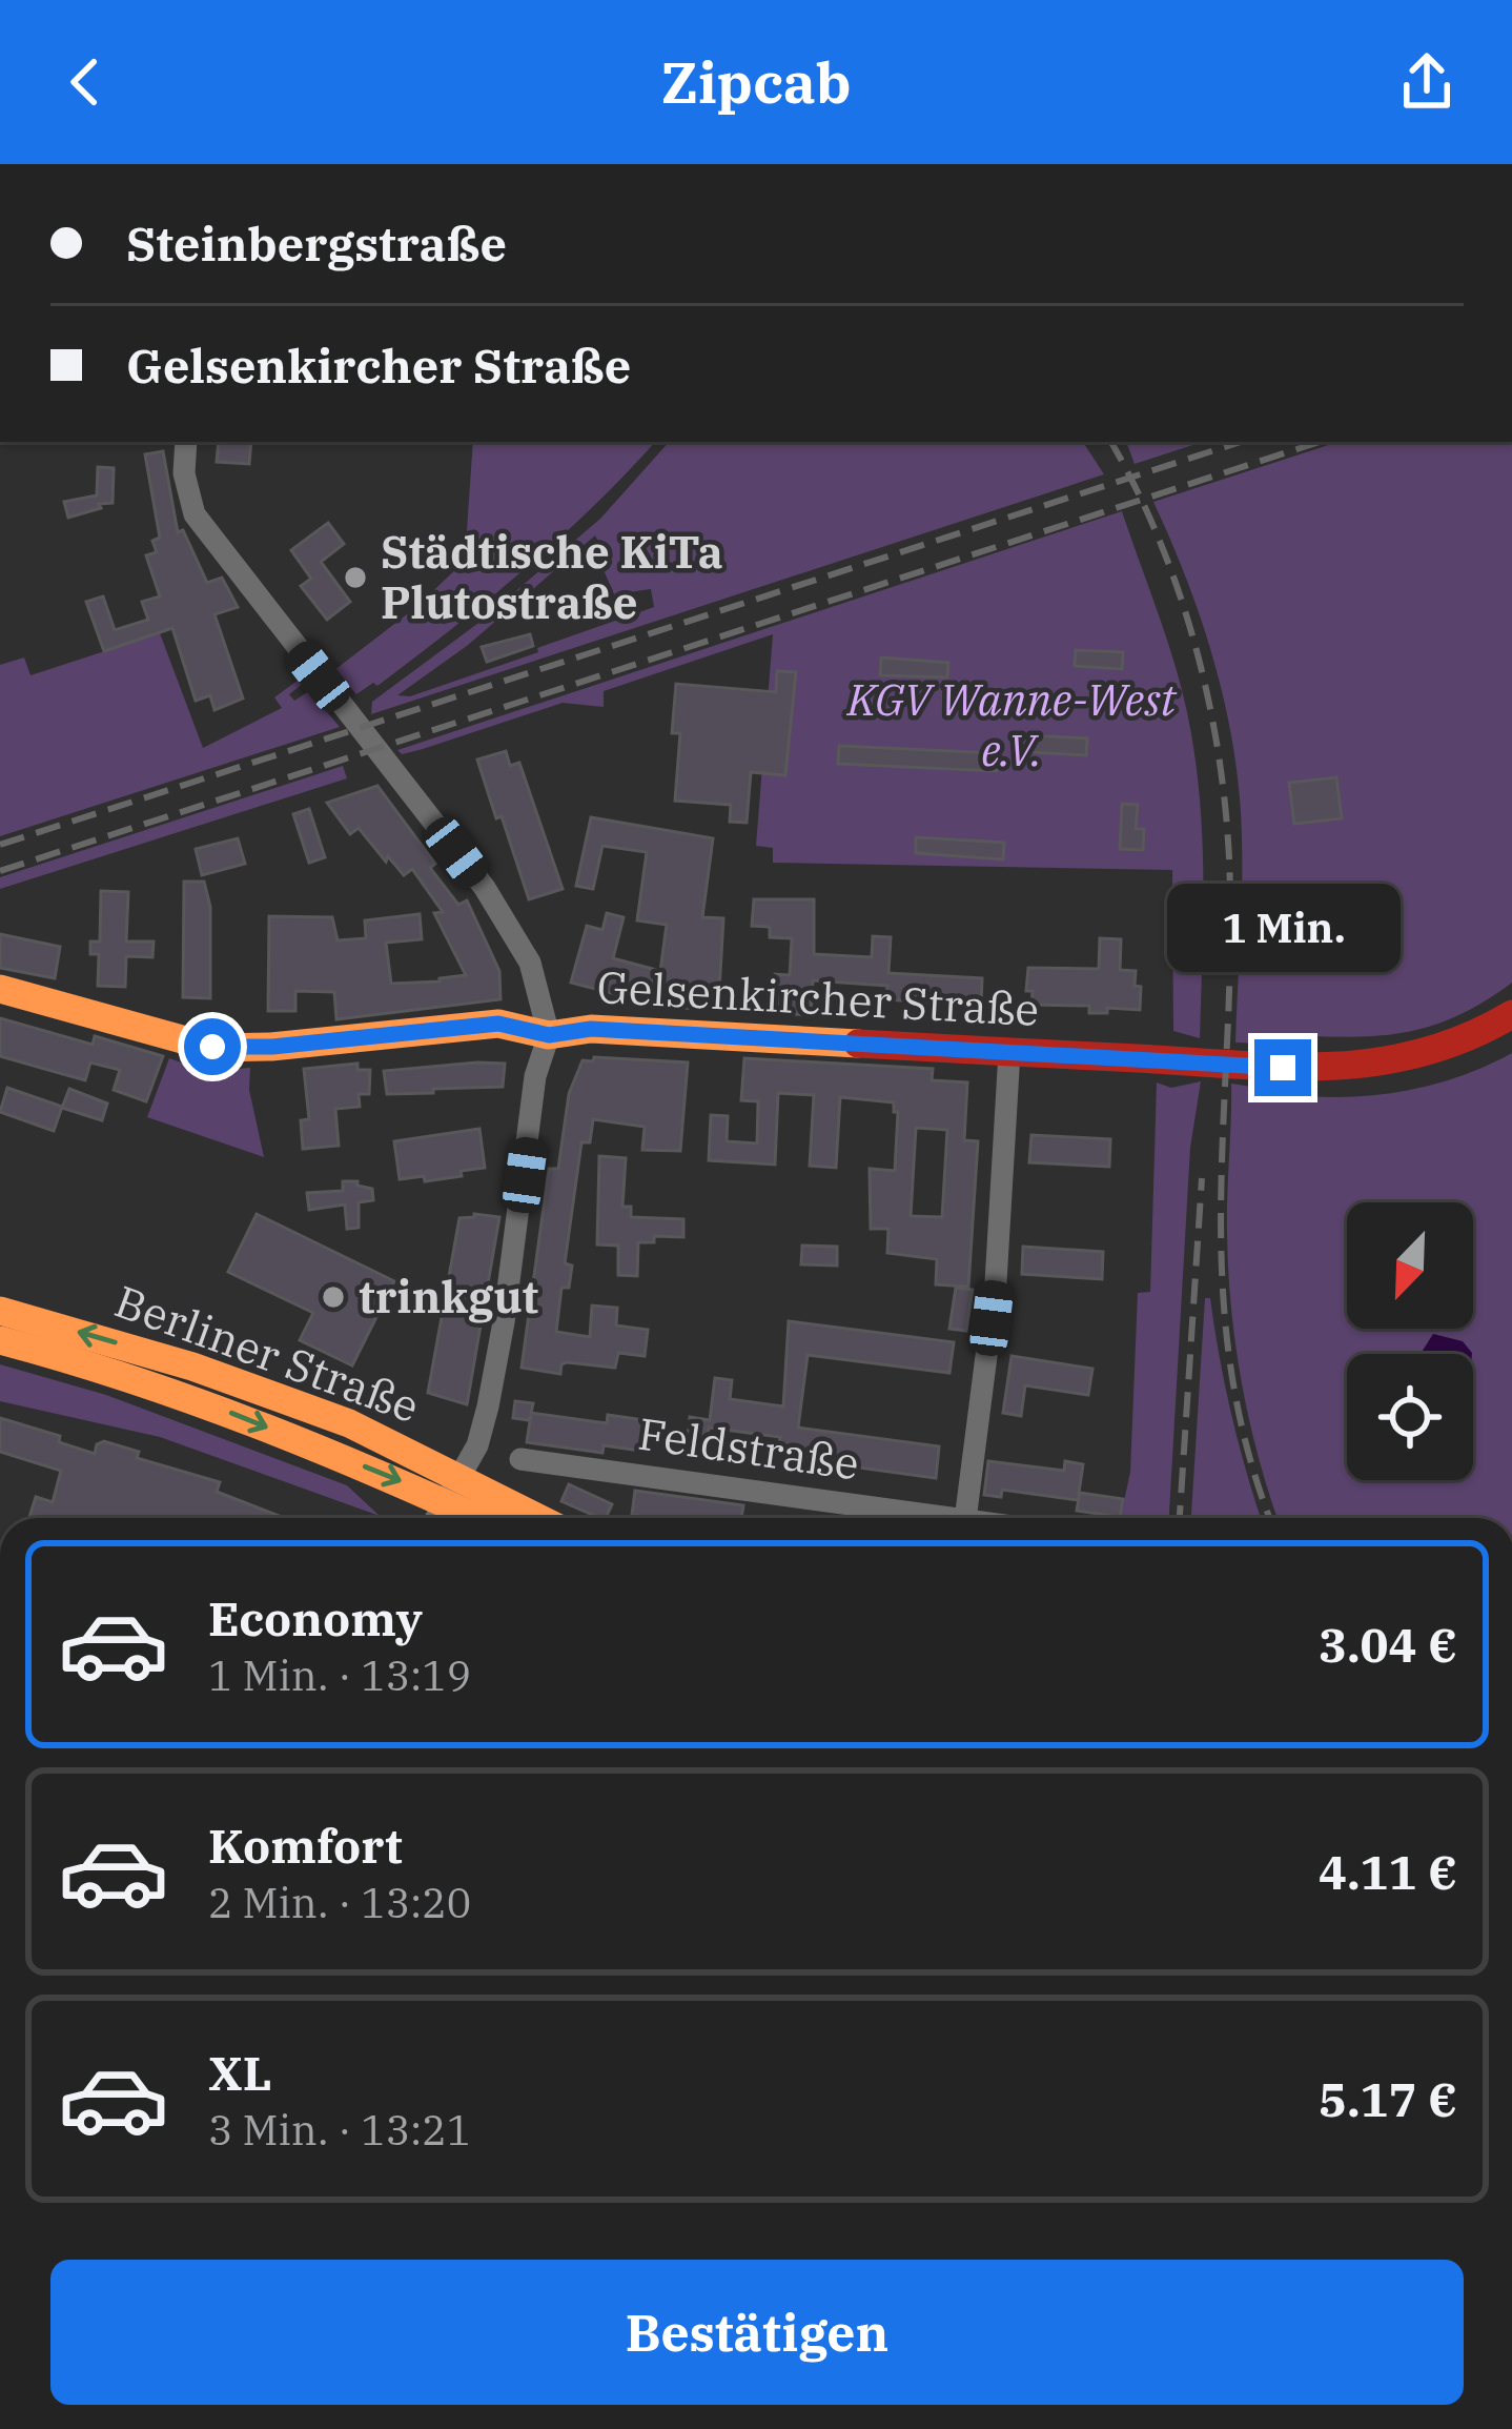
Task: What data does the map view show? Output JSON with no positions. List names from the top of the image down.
{
  "streets": {
    "street": ["Gelsenkircher Straße", "Berliner Straße", "Feldstraße"]
  },
  "crossings": [
    ["Gelsenkircher Straße", "Berliner Straße"]
  ],
  "parks": ["KGV Wanne-West e.V."],
  "places": ["Städtische KiTa Plutostraße", "trinkgut"],
  "north": "bottom left",
  "page": {
    "header": "Zipcab",
    "banner": ["Steinbergstraße", "Gelsenkircher Straße"],
    "bubble": "1 Min.",
    "list": [
      {
        "name": "Economy",
        "note": "1 Min. · 13:19",
        "value": "3.04 €"
      },
      {
        "name": "Komfort",
        "note": "2 Min. · 13:20",
        "value": "4.11 €"
      },
      {
        "name": "XL",
        "note": "3 Min. · 13:21",
        "value": "5.17 €"
      }
    ],
    "buttons": "Bestätigen"
  }
}
